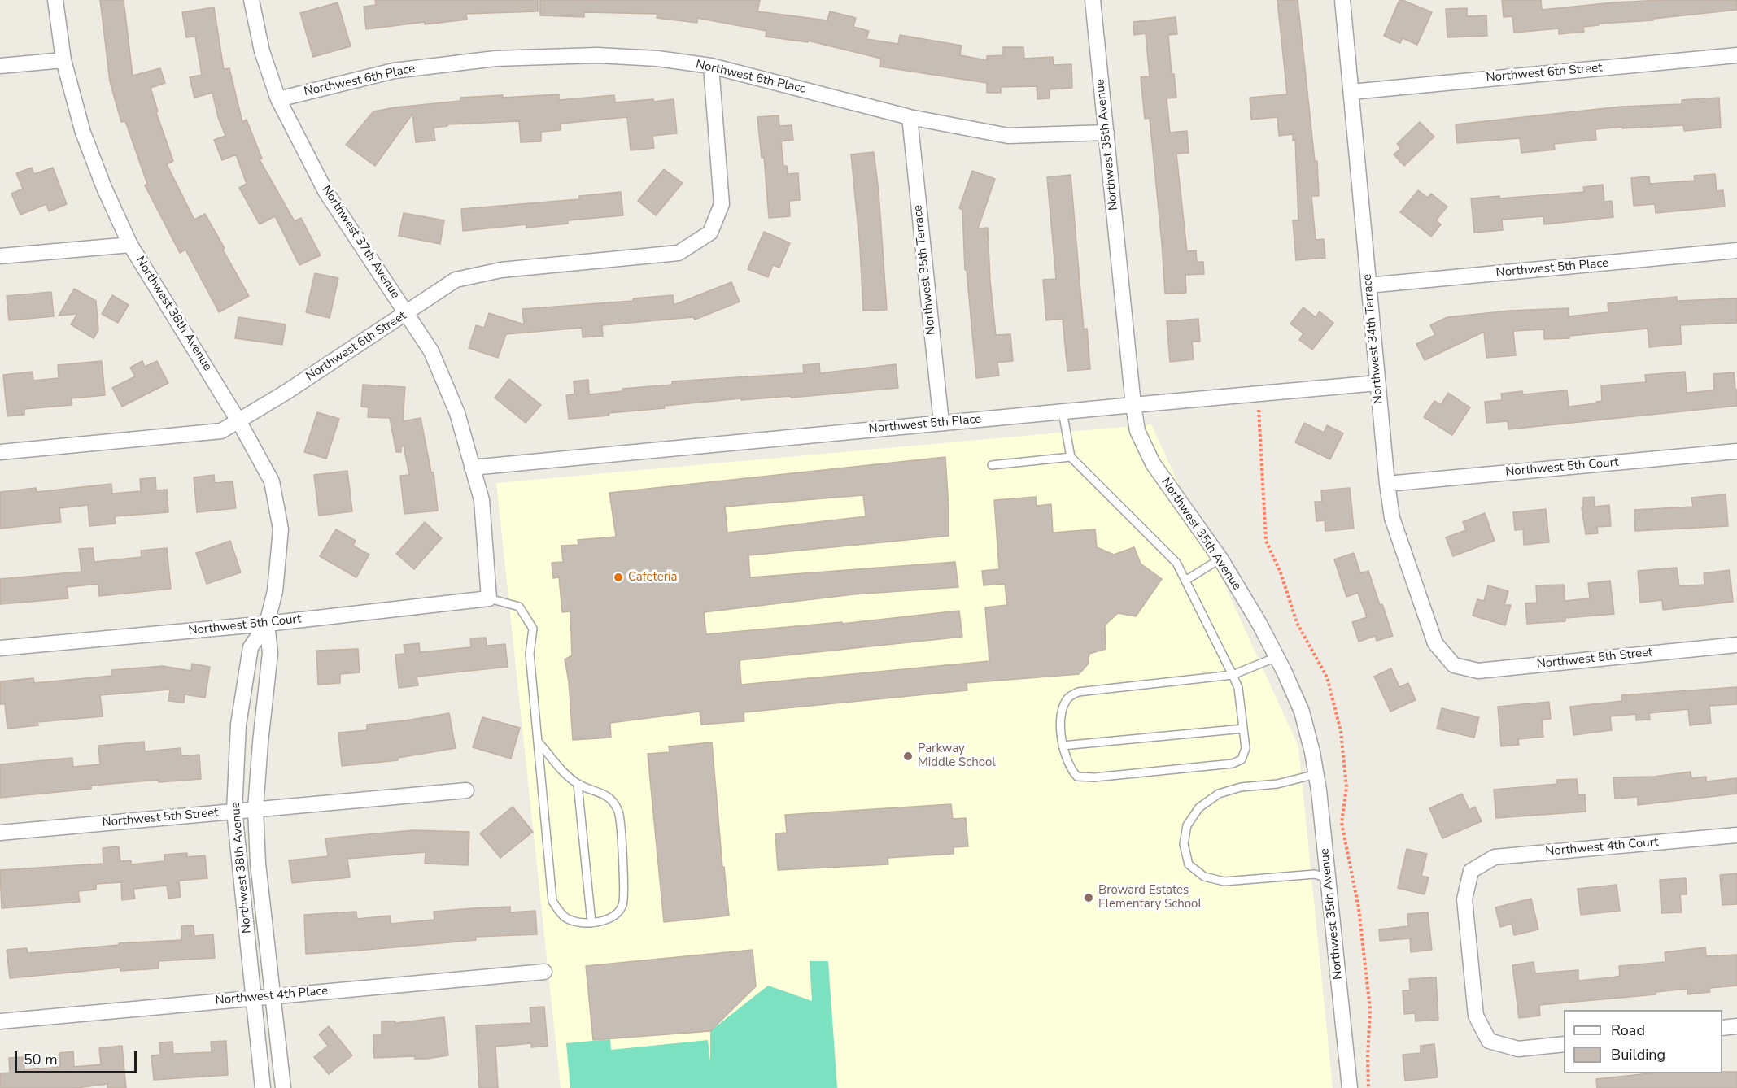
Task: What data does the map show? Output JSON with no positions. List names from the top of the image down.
{
  "streets": {
    "street": [
      "Northwest 6th Street",
      "Northwest 6th Place",
      "Northwest 35th Avenue",
      "Northwest 37th Avenue",
      "Northwest 5th Place",
      "Northwest 35th Terrace",
      "Northwest 38th Avenue",
      "Northwest 34th Terrace",
      "Northwest 5th Court",
      "Northwest 5th Street",
      "Northwest 4th Court",
      "Northwest 4th Place"
    ]
  },
  "crossings": [
    ["Northwest 6th Street", "Northwest 6th Place"],
    ["Northwest 6th Street", "Northwest 37th Avenue"],
    ["Northwest 6th Street", "Northwest 38th Avenue"],
    ["Northwest 6th Street", "Northwest 34th Terrace"],
    ["Northwest 6th Place", "Northwest 35th Avenue"],
    ["Northwest 6th Place", "Northwest 37th Avenue"],
    ["Northwest 6th Place", "Northwest 35th Terrace"],
    ["Northwest 35th Avenue", "Northwest 5th Place"],
    ["Northwest 37th Avenue", "Northwest 5th Place"],
    ["Northwest 37th Avenue", "Northwest 5th Court"],
    ["Northwest 5th Place", "Northwest 35th Terrace"],
    ["Northwest 5th Place", "Northwest 34th Terrace"],
    ["Northwest 38th Avenue", "Northwest 5th Court"],
    ["Northwest 38th Avenue", "Northwest 5th Street"],
    ["Northwest 38th Avenue", "Northwest 4th Place"],
    ["Northwest 34th Terrace", "Northwest 5th Court"],
    ["Northwest 34th Terrace", "Northwest 5th Street"]
  ],
  "places": ["Cafeteria", "Parkway Middle School", "Broward Estates Elementary School"],
  "legend": ["Road", "Building"],
  "scale_bar": "50 m"
}
